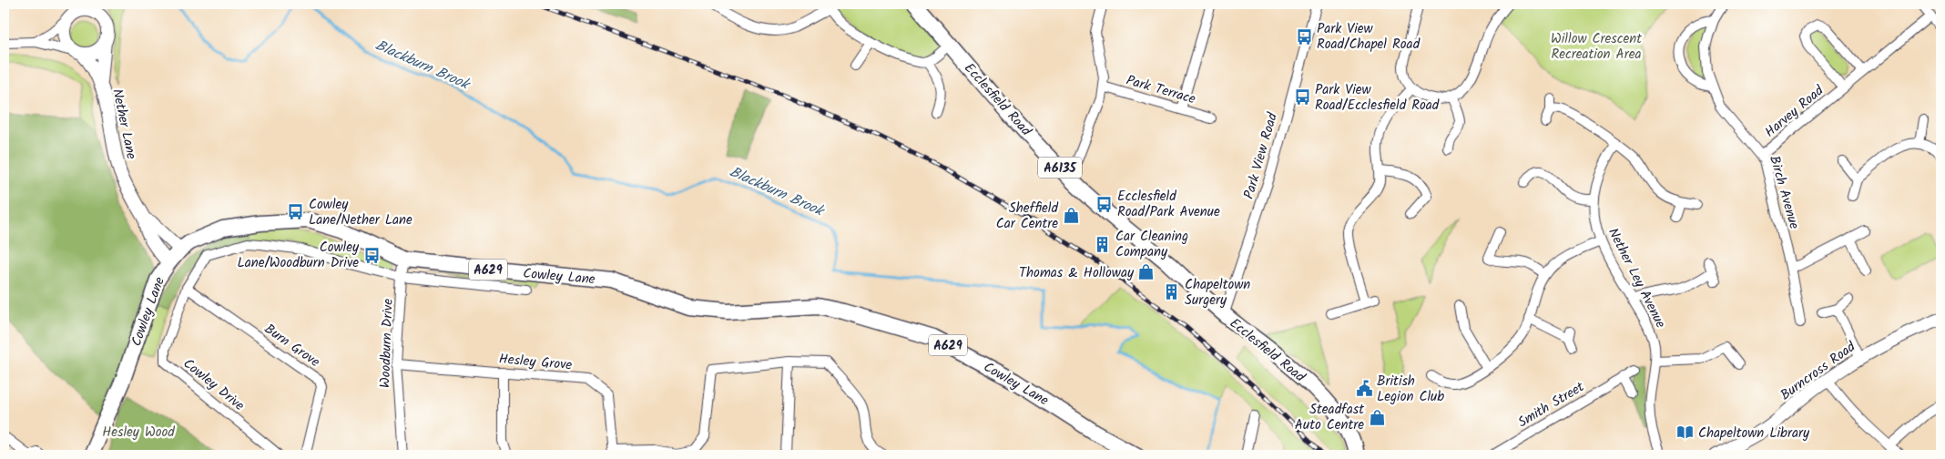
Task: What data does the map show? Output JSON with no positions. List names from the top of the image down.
{
  "streets": {
    "main road": [
      "Ecclesfield Road",
      "Nether Lane",
      "A6135",
      "A629",
      "Cowley Lane",
      "Burncross Road"
    ],
    "street": [
      "Park Terrace",
      "Harvey Road",
      "Park View Road",
      "Birch Avenue",
      "Nether Ley Avenue",
      "Woodburn Drive",
      "Burn Grove",
      "Hesley Grove",
      "Cowley Drive",
      "Smith Street"
    ]
  },
  "crossings": [
    ["Ecclesfield Road", "Park View Road"],
    ["Harvey Road", "Birch Avenue"],
    ["Nether Lane", "Cowley Lane"],
    ["Cowley Lane", "Woodburn Drive"],
    ["Woodburn Drive", "Hesley Grove"],
    ["Woodburn Drive", "Cowley Drive"],
    ["Burn Grove", "Cowley Drive"]
  ],
  "water": ["Blackburn Brook"],
  "parks": ["Willow Crescent Recreation Area", "Hesley Wood"],
  "places": {
    "bus stop": [
      "Park View Road/Chapel Road",
      "Park View Road/Ecclesfield Road",
      "Ecclesfield Road/Park Avenue",
      "Cowley Lane/Nether Lane",
      "Cowley Lane/Woodburn Drive"
    ],
    "shop": ["Sheffield Car Centre", "Thomas & Holloway", "Steadfast Auto Centre"],
    "building": ["Car Cleaning Company", "Chapeltown Surgery"],
    "public building": ["British Legion Club"],
    "library": ["Chapeltown Library"]
  }
}
